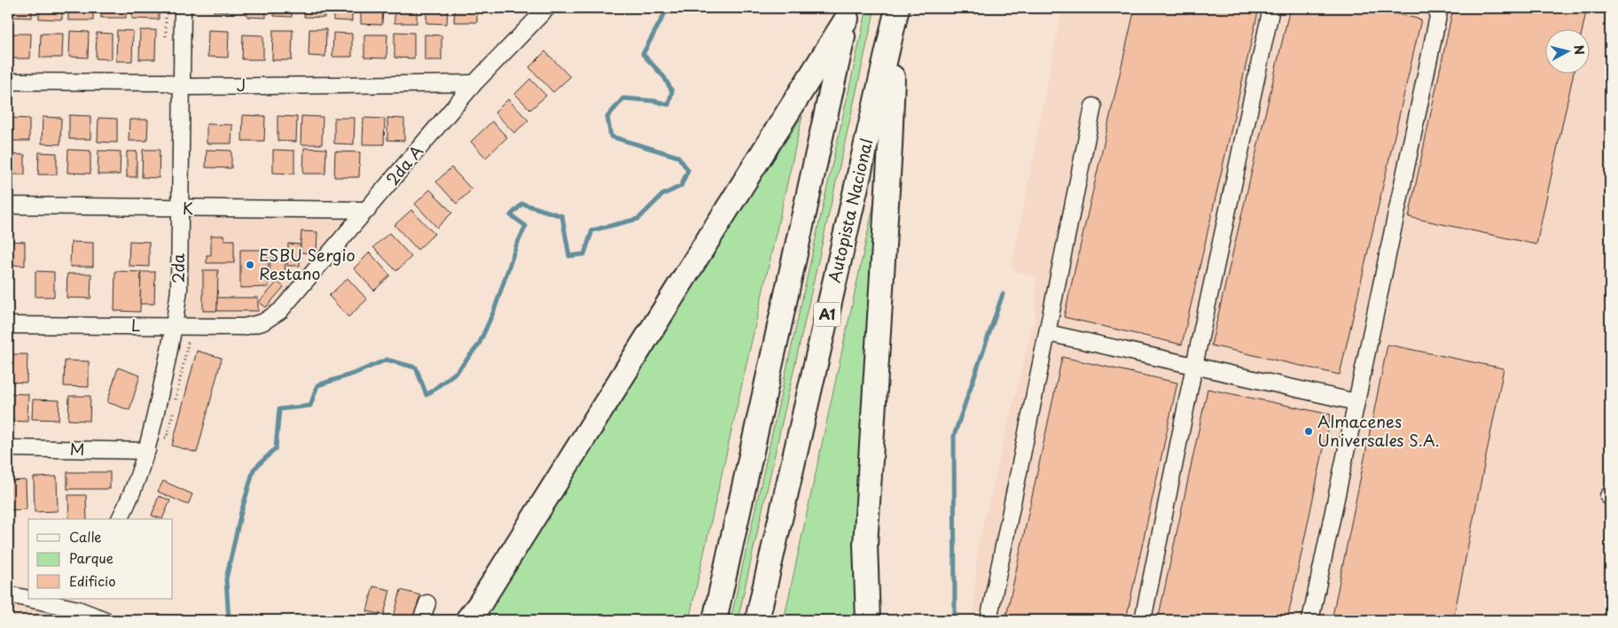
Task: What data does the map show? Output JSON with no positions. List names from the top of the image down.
{
  "streets": {
    "highway": ["Autopista Nacional", "A1"],
    "street": [
      "J",
      "2da A",
      "K",
      "2da",
      "L",
      "M"
    ]
  },
  "crossings": [
    ["J", "2da A"],
    ["J", "2da"],
    ["2da A", "K"],
    ["2da A", "L"],
    ["K", "2da"],
    ["2da", "L"],
    ["2da", "M"]
  ],
  "places": ["ESBU Sergio Restano", "Almacenes Universales S.A."],
  "legend": ["Calle", "Parque", "Edificio"],
  "north": "right"
}
